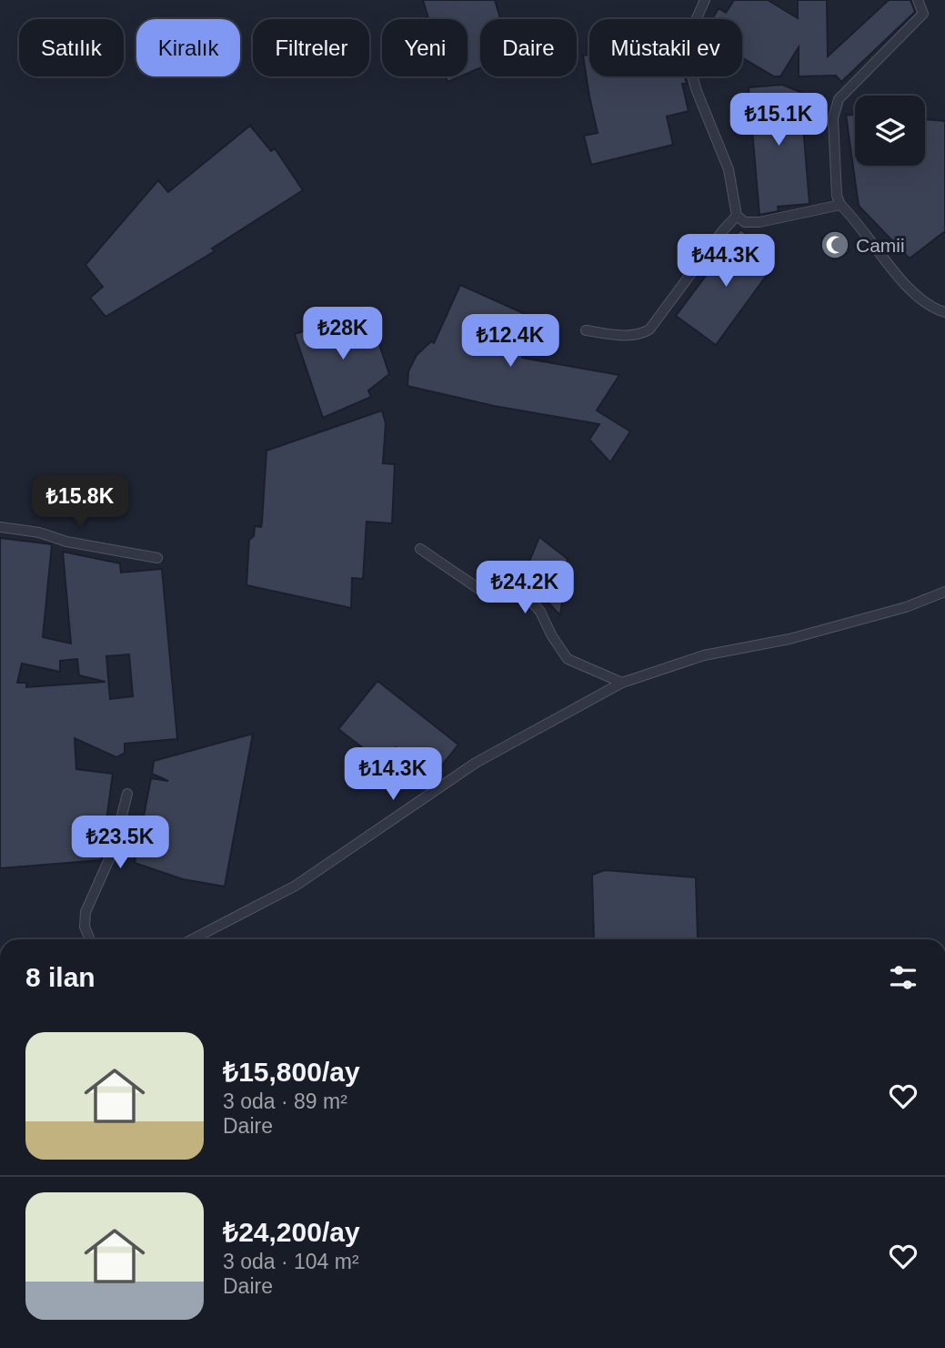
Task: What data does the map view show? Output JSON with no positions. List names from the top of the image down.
{
  "places": {
    "mosque": ["Camii"]
  },
  "page": {
    "chip": [
      "Satılık",
      "Kiralık",
      "Filtreler",
      "Yeni",
      "Daire",
      "Müstakil ev"
    ],
    "price": [
      "₺15.1K",
      "₺44.3K",
      "₺28K",
      "₺12.4K",
      "₺15.8K",
      "₺24.2K",
      "₺14.3K",
      "₺23.5K"
    ],
    "heading": "8 ilan",
    "list": [
      {
        "name": "₺15,800/ay",
        "note": "3 oda · 89 m² · Daire"
      },
      {
        "name": "₺24,200/ay",
        "note": "3 oda · 104 m² · Daire"
      }
    ]
  }
}
